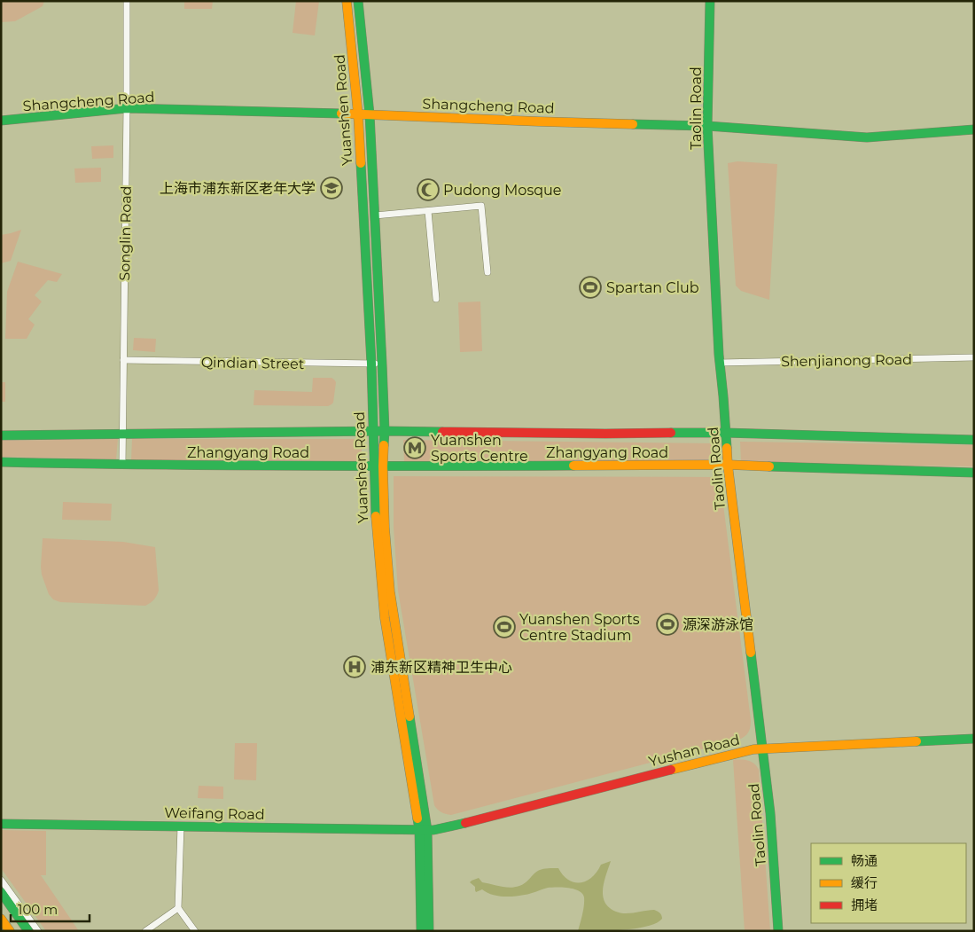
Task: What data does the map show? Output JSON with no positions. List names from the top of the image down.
{
  "streets": {
    "main road": [
      "Shangcheng Road",
      "Taolin Road",
      "Yuanshen Road",
      "Zhangyang Road",
      "Yushan Road",
      "Weifang Road"
    ],
    "street": ["Songlin Road", "Shenjianong Road", "Qindian Street"]
  },
  "crossings": [
    ["Shangcheng Road", "Taolin Road"],
    ["Shangcheng Road", "Yuanshen Road"],
    ["Shangcheng Road", "Songlin Road"],
    ["Taolin Road", "Shenjianong Road"],
    ["Taolin Road", "Zhangyang Road"],
    ["Taolin Road", "Yushan Road"],
    ["Yuanshen Road", "Qindian Street"],
    ["Yuanshen Road", "Zhangyang Road"],
    ["Yuanshen Road", "Yushan Road"],
    ["Yuanshen Road", "Weifang Road"],
    ["Songlin Road", "Qindian Street"],
    ["Songlin Road", "Zhangyang Road"],
    ["Yushan Road", "Weifang Road"]
  ],
  "places": {
    "school or university": ["上海市浦东新区老年大学"],
    "mosque": ["Pudong Mosque"],
    "sports": ["Spartan Club", "源深游泳馆", "Yuanshen Sports Centre Stadium"],
    "metro station": ["Yuanshen Sports Centre"],
    "hospital": ["浦东新区精神卫生中心"]
  },
  "legend": ["畅通", "缓行", "拥堵"],
  "scale_bar": "100 m"
}
